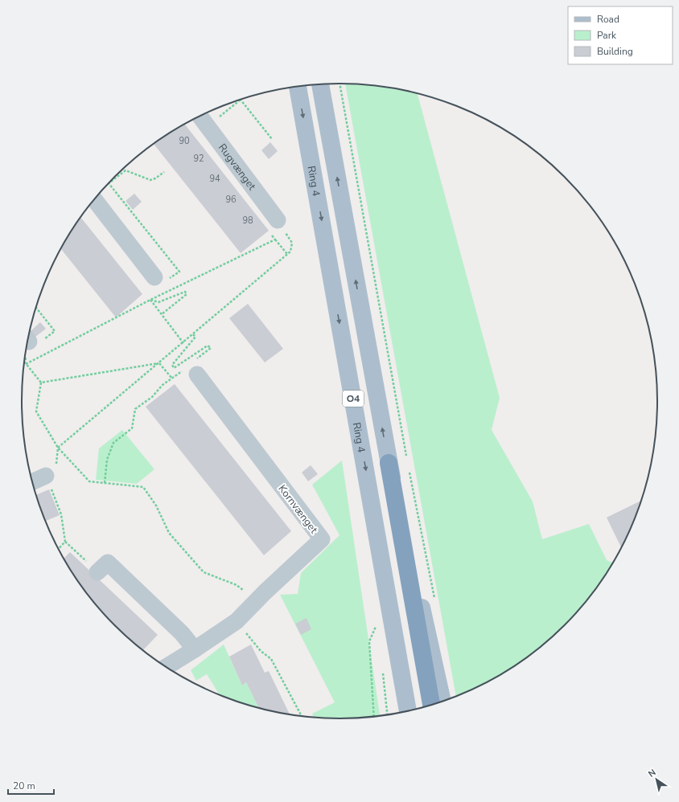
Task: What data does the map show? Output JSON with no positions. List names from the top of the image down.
{
  "streets": {
    "highway": ["O4"],
    "main road": ["Ring 4"],
    "street": ["Rugvænget", "Kornvænget"]
  },
  "house_numbers": [
    "90",
    "92",
    "94",
    "96",
    "98"
  ],
  "legend": ["Road", "Park", "Building"],
  "scale_bar": "20 m",
  "north": "top left"
}
